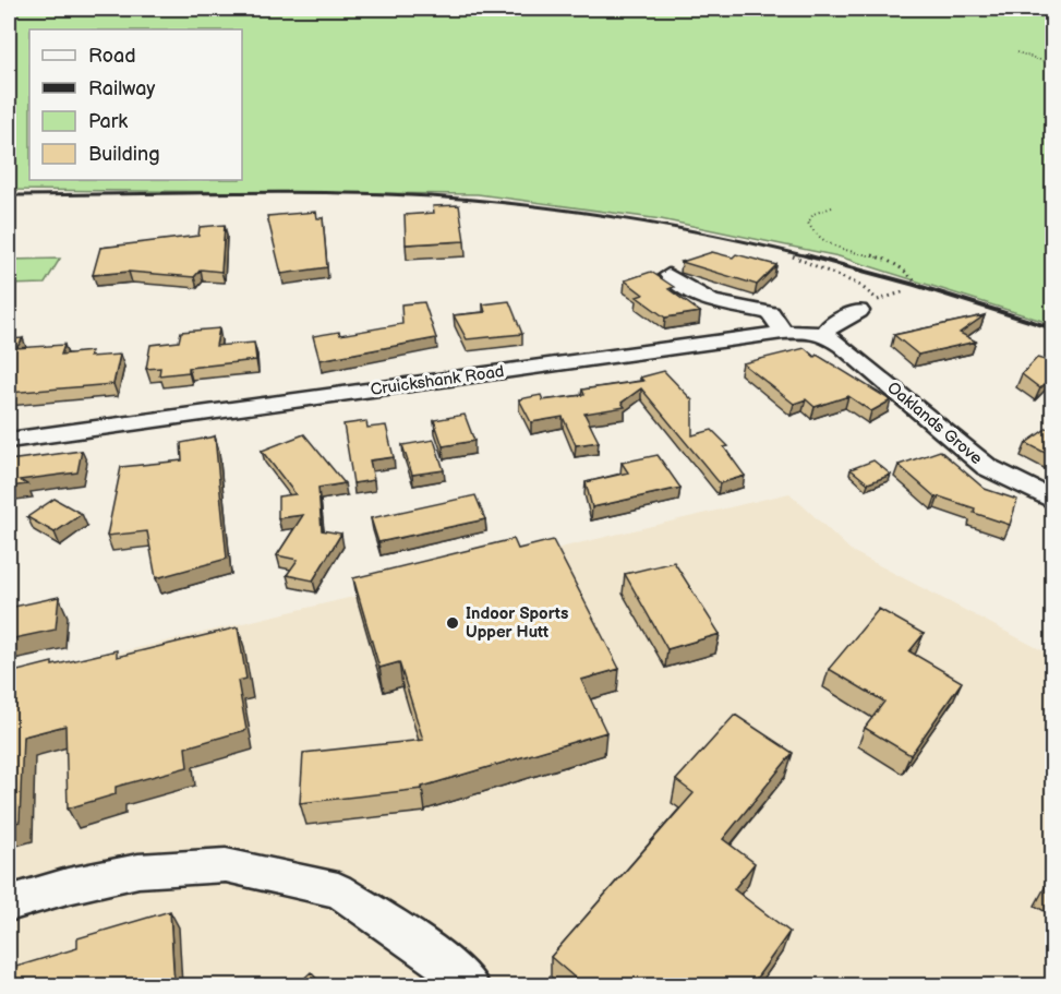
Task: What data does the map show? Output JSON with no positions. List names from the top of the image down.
{
  "streets": {
    "street": ["Cruickshank Road", "Oaklands Grove"]
  },
  "crossings": [
    ["Cruickshank Road", "Oaklands Grove"]
  ],
  "places": ["Indoor Sports Upper Hutt"],
  "legend": [
    "Road",
    "Railway",
    "Park",
    "Building"
  ]
}
